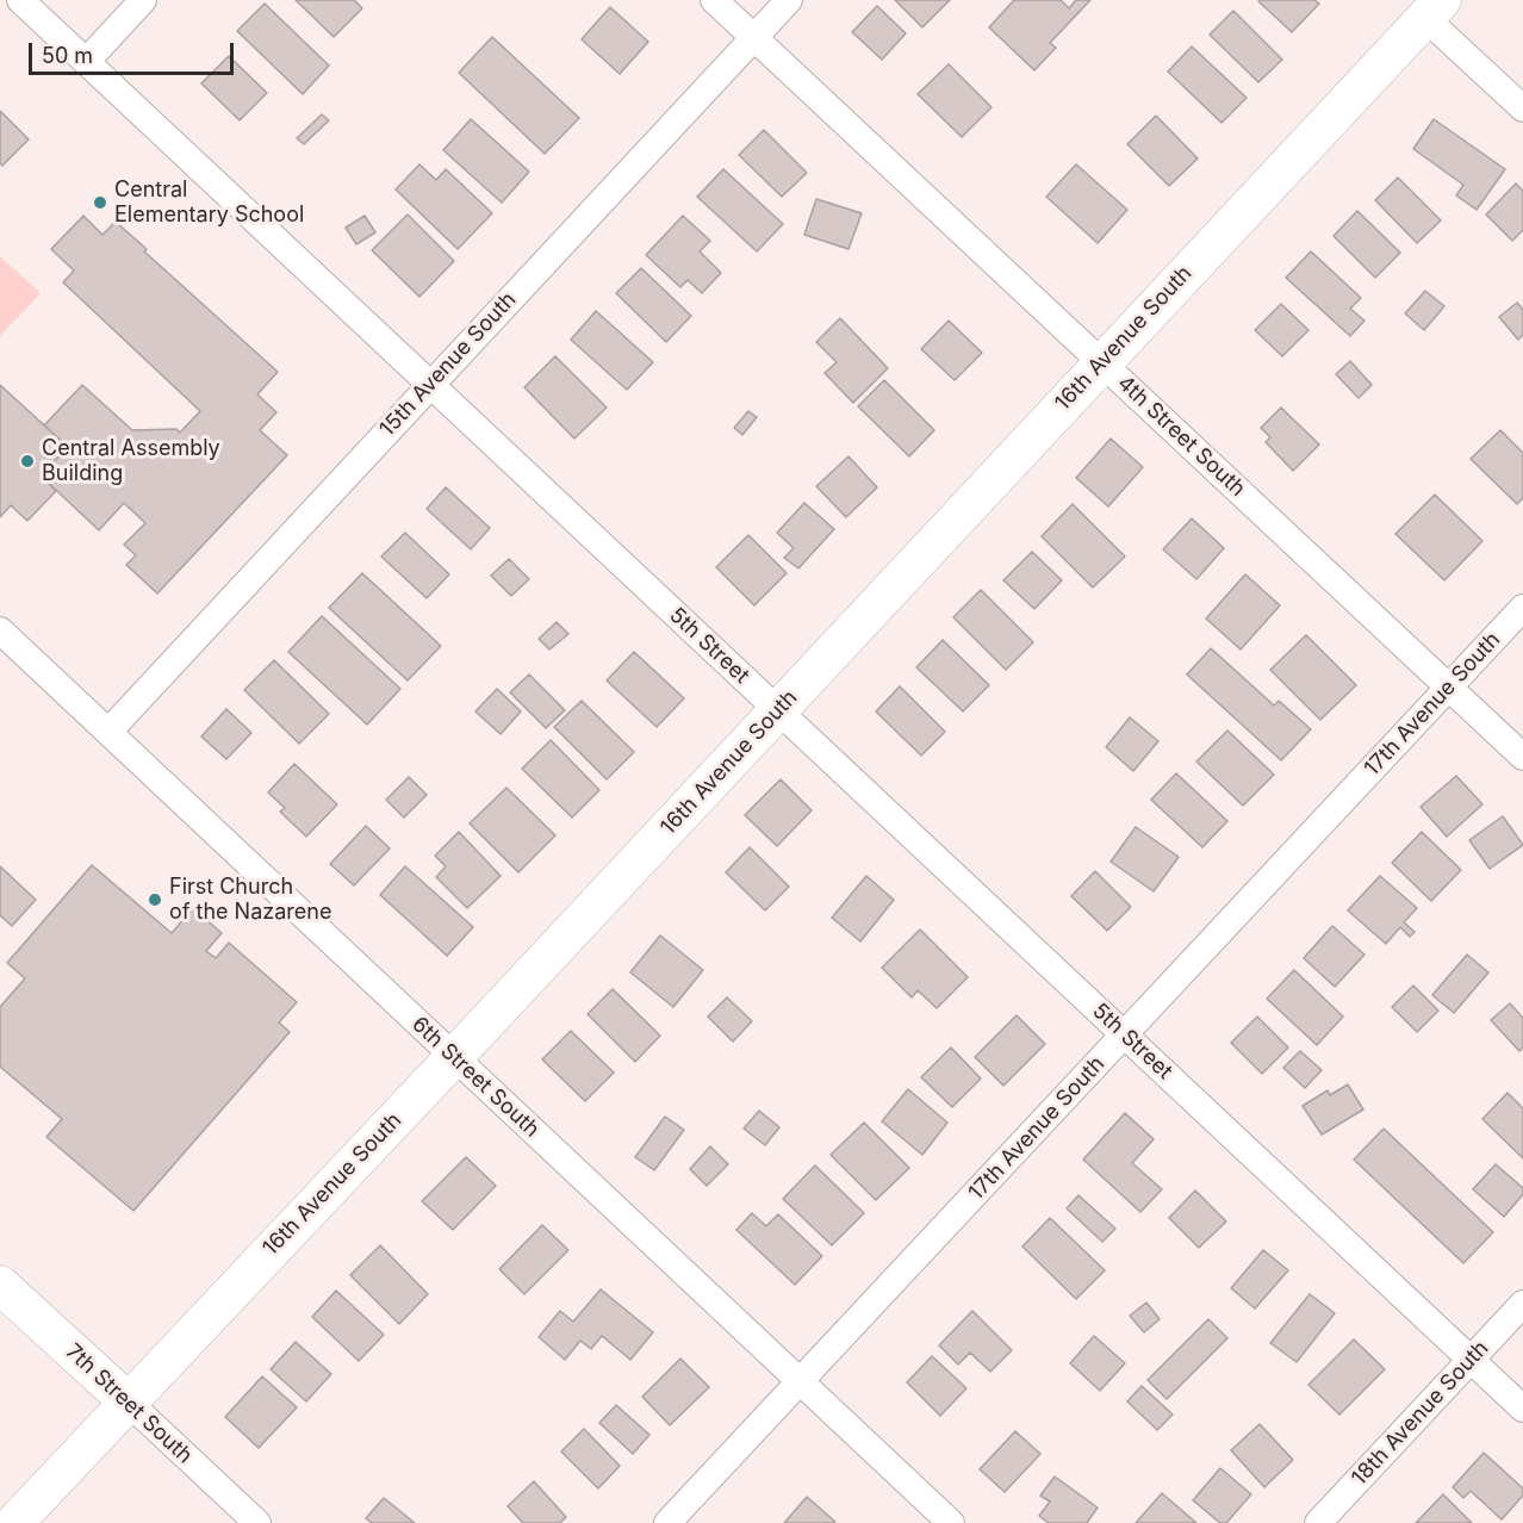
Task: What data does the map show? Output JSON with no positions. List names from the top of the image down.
{
  "streets": {
    "street": [
      "16th Avenue South",
      "15th Avenue South",
      "4th Street South",
      "5th Street",
      "17th Avenue South",
      "6th Street South",
      "7th Street South",
      "18th Avenue South"
    ]
  },
  "crossings": [
    ["16th Avenue South", "4th Street South"],
    ["16th Avenue South", "5th Street"],
    ["16th Avenue South", "6th Street South"],
    ["16th Avenue South", "7th Street South"],
    ["15th Avenue South", "4th Street South"],
    ["15th Avenue South", "5th Street"],
    ["15th Avenue South", "6th Street South"],
    ["4th Street South", "17th Avenue South"],
    ["5th Street", "17th Avenue South"],
    ["5th Street", "18th Avenue South"],
    ["17th Avenue South", "6th Street South"]
  ],
  "places": ["Central Elementary School", "Central Assembly Building", "First Church of the Nazarene"],
  "scale_bar": "50 m"
}
